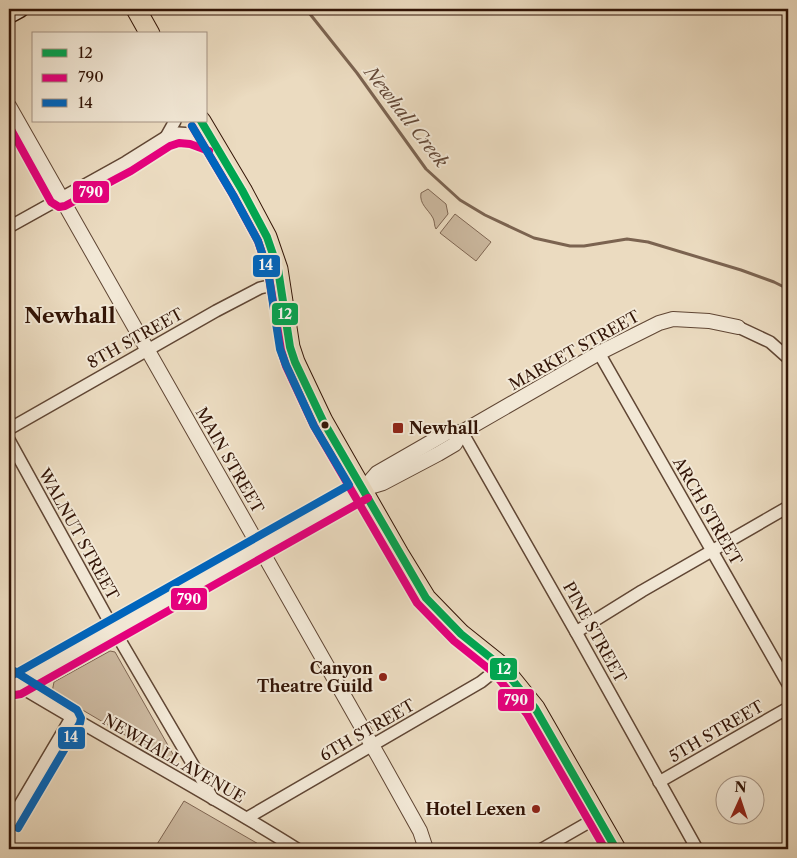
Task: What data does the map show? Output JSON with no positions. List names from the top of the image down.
{
  "streets": {
    "street": [
      "8TH STREET",
      "MARKET STREET",
      "MAIN STREET",
      "ARCH STREET",
      "WALNUT STREET",
      "PINE STREET",
      "6TH STREET",
      "5TH STREET",
      "NEWHALL AVENUE"
    ]
  },
  "crossings": [
    ["8TH STREET", "MAIN STREET"],
    ["MARKET STREET", "MAIN STREET"],
    ["MARKET STREET", "ARCH STREET"],
    ["MARKET STREET", "WALNUT STREET"],
    ["MARKET STREET", "PINE STREET"],
    ["MARKET STREET", "NEWHALL AVENUE"],
    ["MAIN STREET", "6TH STREET"],
    ["WALNUT STREET", "NEWHALL AVENUE"],
    ["PINE STREET", "5TH STREET"],
    ["6TH STREET", "NEWHALL AVENUE"]
  ],
  "districts": ["Newhall"],
  "water": ["Newhall Creek"],
  "places": {
    "transit": ["Newhall"],
    "other": ["Canyon Theatre Guild", "Hotel Lexen"]
  },
  "lines": ["transit line 12", "transit line 790", "transit line 14"],
  "legend": ["12", "790", "14"],
  "north": "top"
}
